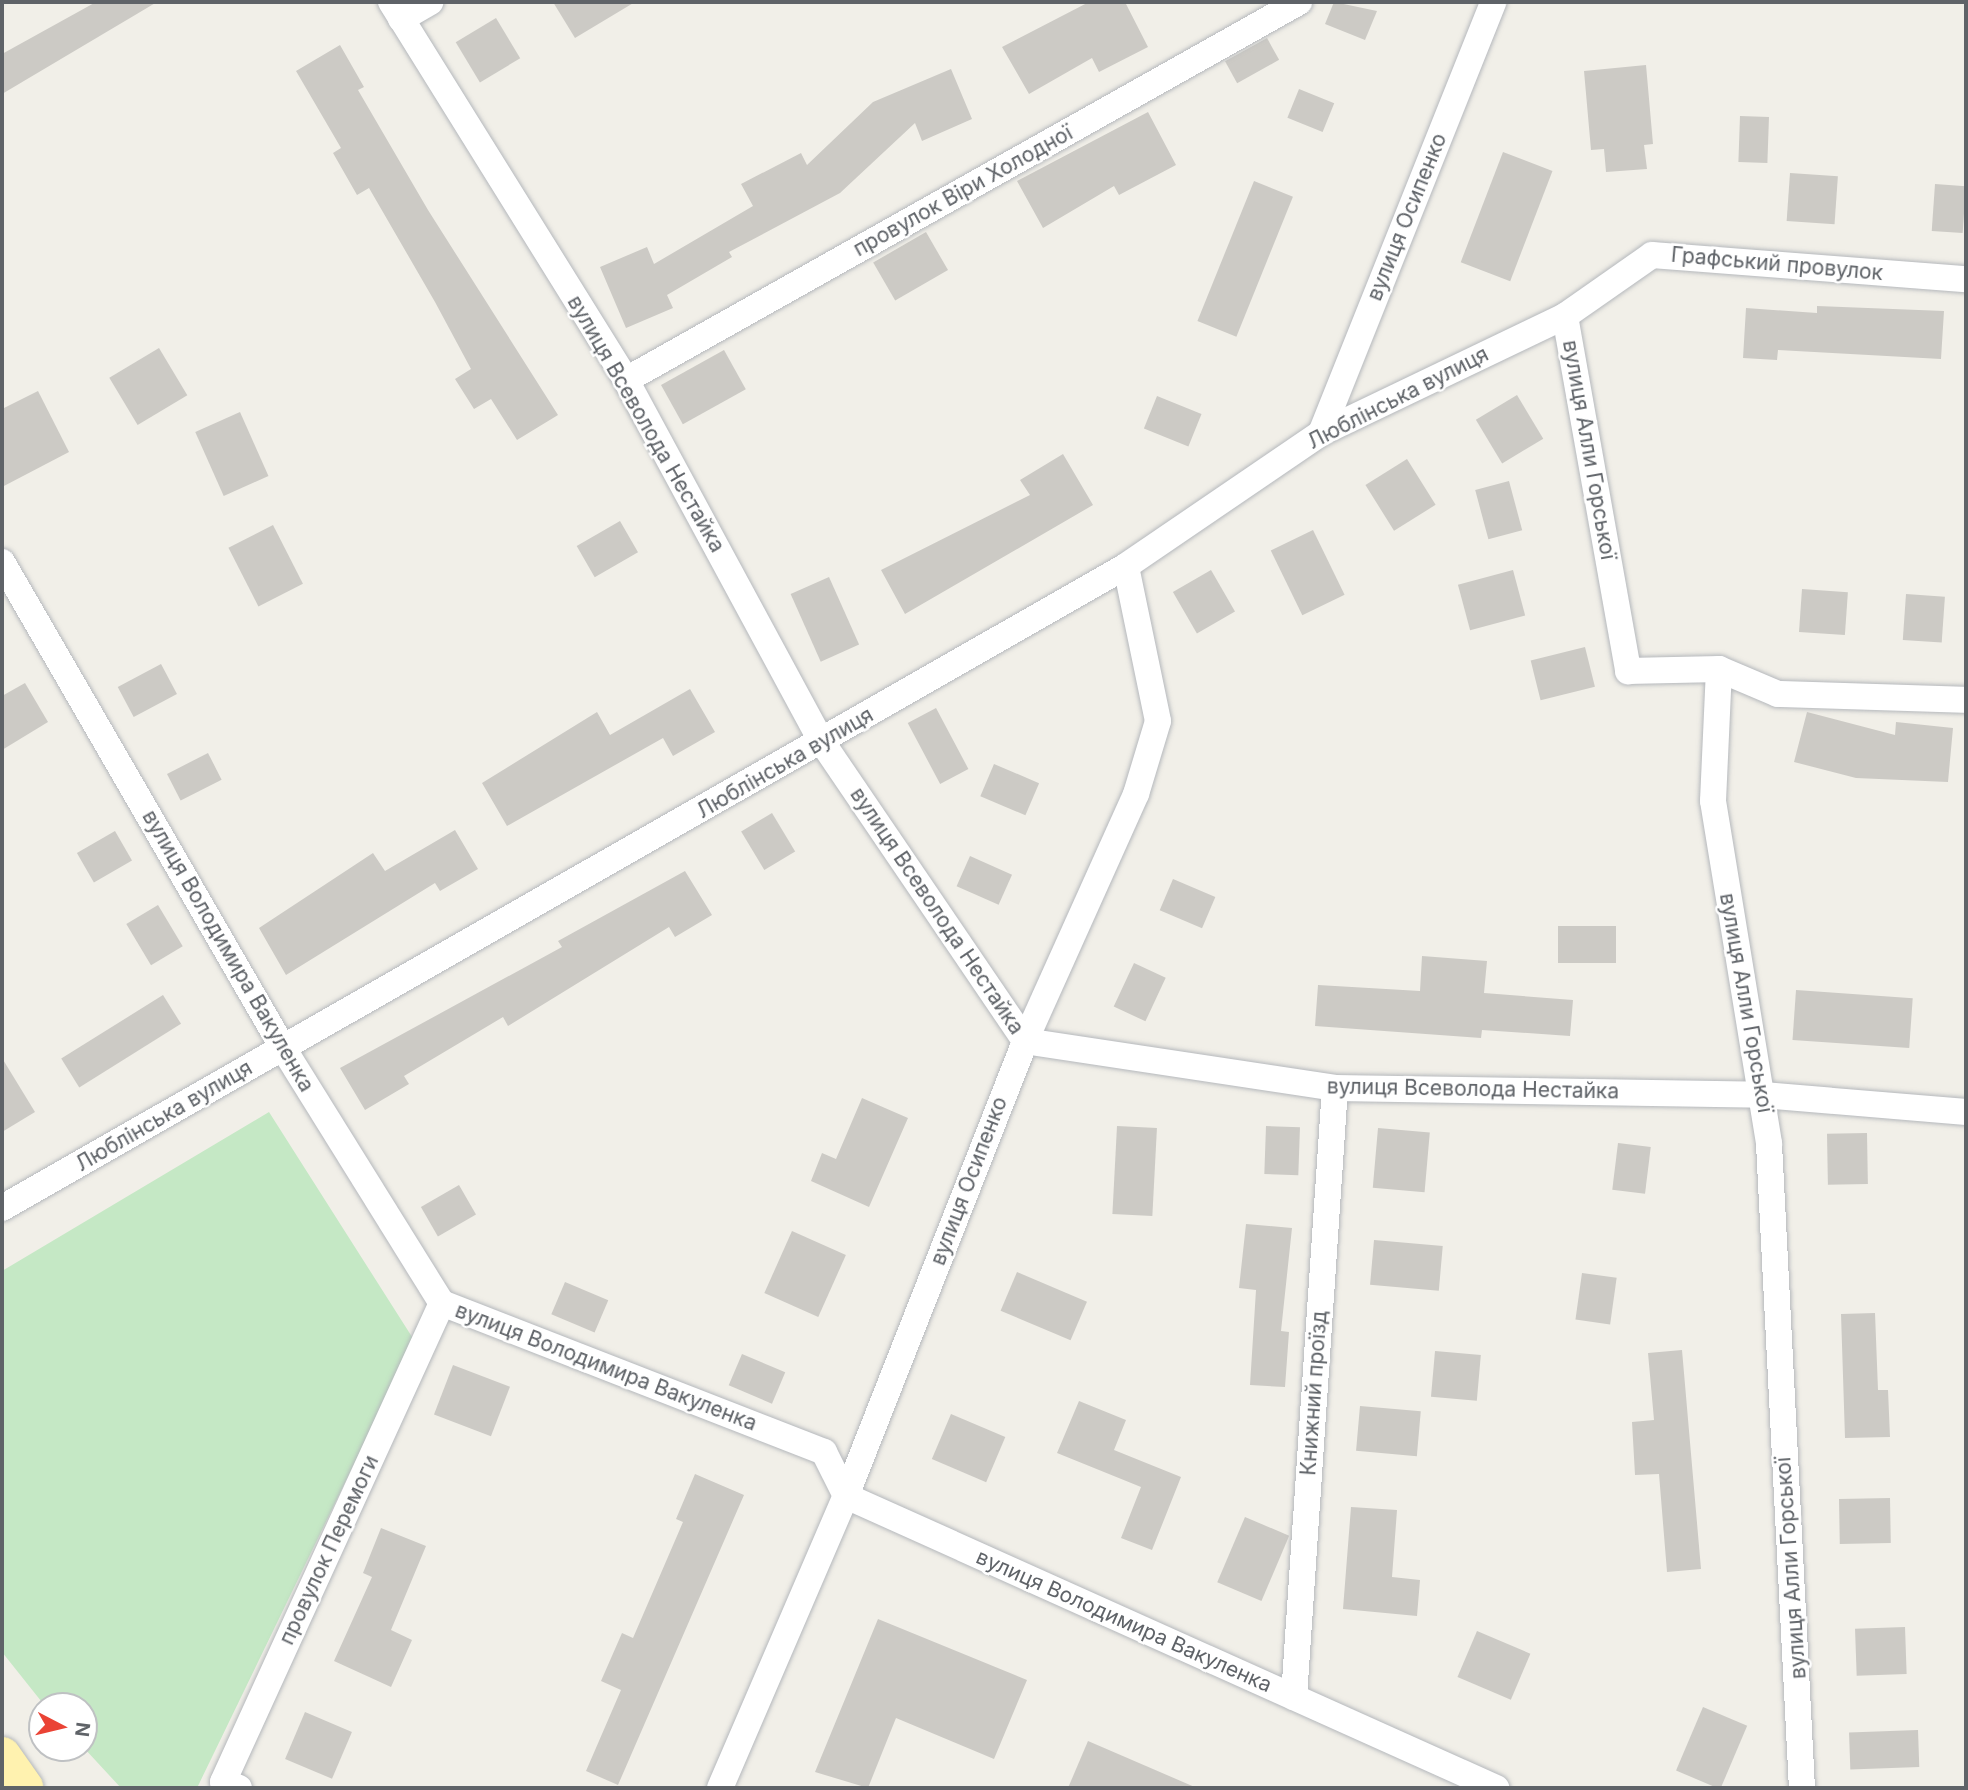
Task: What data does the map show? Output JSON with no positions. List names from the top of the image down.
{
  "streets": {
    "street": [
      "провулок Віри Холодної",
      "вулиця Осипенко",
      "Графський провулок",
      "Люблінська вулиця",
      "вулиця Всеволода Нестайка",
      "вулиця Алли Горської",
      "вулиця Володимира Вакуленка",
      "Книжний проїзд",
      "провулок Перемоги"
    ]
  },
  "crossings": [
    ["провулок Віри Холодної", "вулиця Всеволода Нестайка"],
    ["вулиця Осипенко", "Люблінська вулиця"],
    ["вулиця Осипенко", "вулиця Всеволода Нестайка"],
    ["вулиця Осипенко", "вулиця Володимира Вакуленка"],
    ["Графський провулок", "Люблінська вулиця"],
    ["Графський провулок", "вулиця Алли Горської"],
    ["Люблінська вулиця", "вулиця Всеволода Нестайка"],
    ["Люблінська вулиця", "вулиця Алли Горської"],
    ["Люблінська вулиця", "вулиця Володимира Вакуленка"],
    ["вулиця Всеволода Нестайка", "вулиця Алли Горської"],
    ["вулиця Всеволода Нестайка", "Книжний проїзд"],
    ["вулиця Володимира Вакуленка", "Книжний проїзд"],
    ["вулиця Володимира Вакуленка", "провулок Перемоги"]
  ],
  "north": "right"
}
